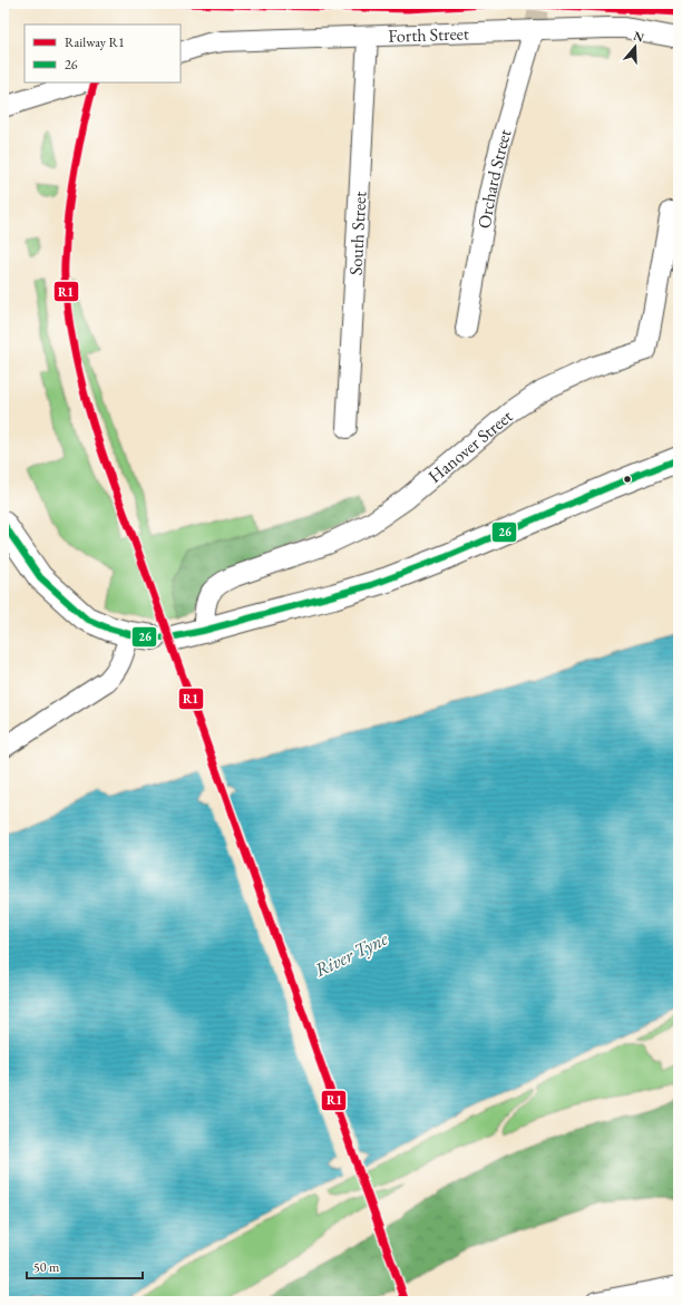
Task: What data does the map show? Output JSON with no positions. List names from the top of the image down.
{
  "streets": {
    "street": [
      "Forth Street",
      "Orchard Street",
      "South Street",
      "Hanover Street"
    ]
  },
  "crossings": [
    ["Forth Street", "Orchard Street"],
    ["Forth Street", "South Street"]
  ],
  "water": ["River Tyne"],
  "lines": ["rail line R1", "transit line 26"],
  "legend": ["Railway R1", "26"],
  "scale_bar": "50 m",
  "north": "top"
}
